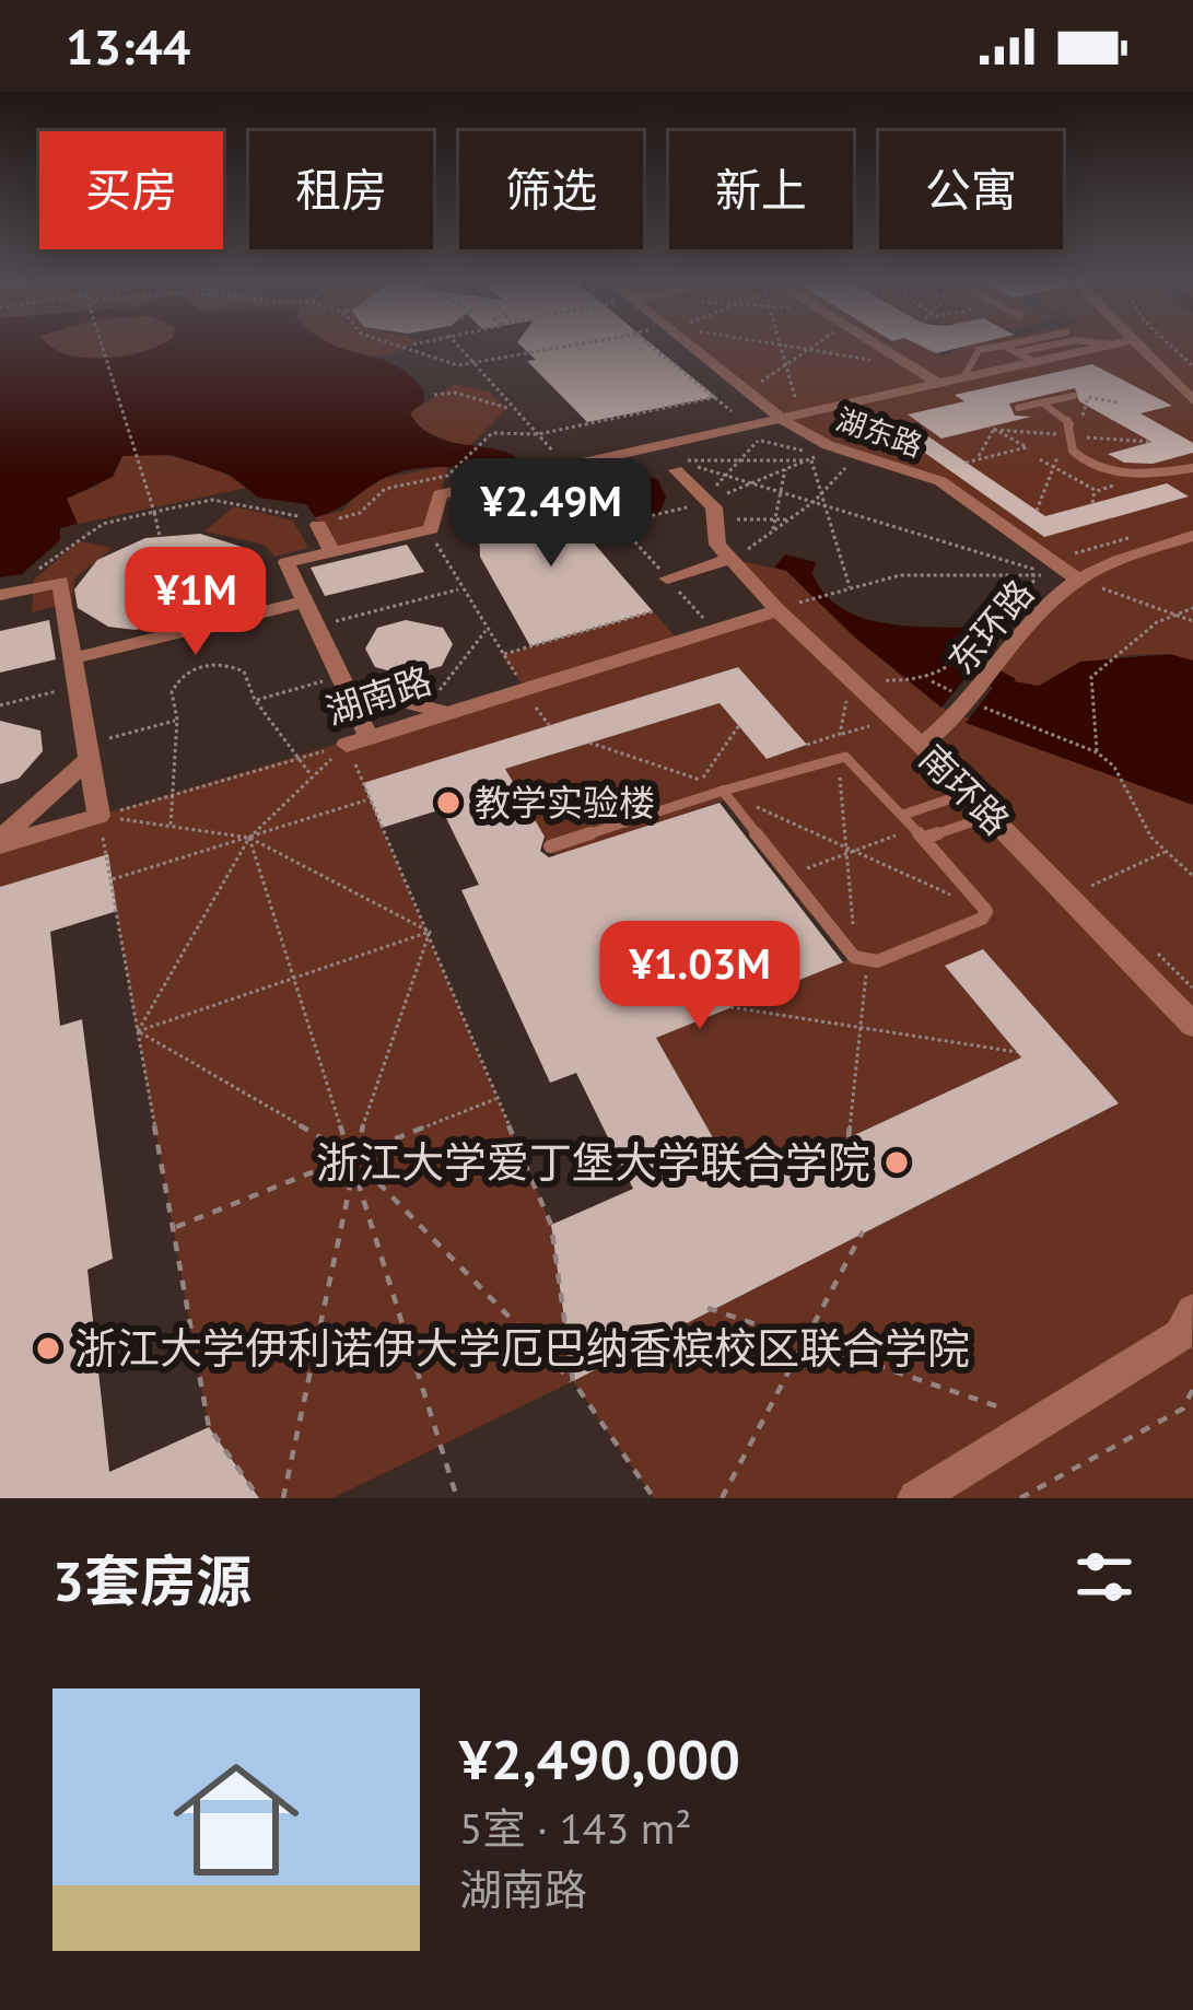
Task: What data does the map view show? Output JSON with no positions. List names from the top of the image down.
{
  "streets": {
    "street": [
      "湖东路",
      "东环路",
      "湖南路",
      "南环路"
    ]
  },
  "crossings": [
    ["湖东路", "东环路"],
    ["东环路", "南环路"],
    ["湖南路", "南环路"]
  ],
  "places": ["教学实验楼", "浙江大学爱丁堡大学联合学院", "浙江大学伊利诺伊大学厄巴纳香槟校区联合学院"],
  "page": {
    "status": "13:44",
    "chip": [
      "买房",
      "租房",
      "筛选",
      "新上",
      "公寓"
    ],
    "price": ["¥2.49M", "¥1M", "¥1.03M"],
    "heading": "3套房源",
    "list": [
      {
        "name": "¥2,490,000",
        "note": "5室 · 143 m² · 湖南路"
      }
    ]
  }
}
